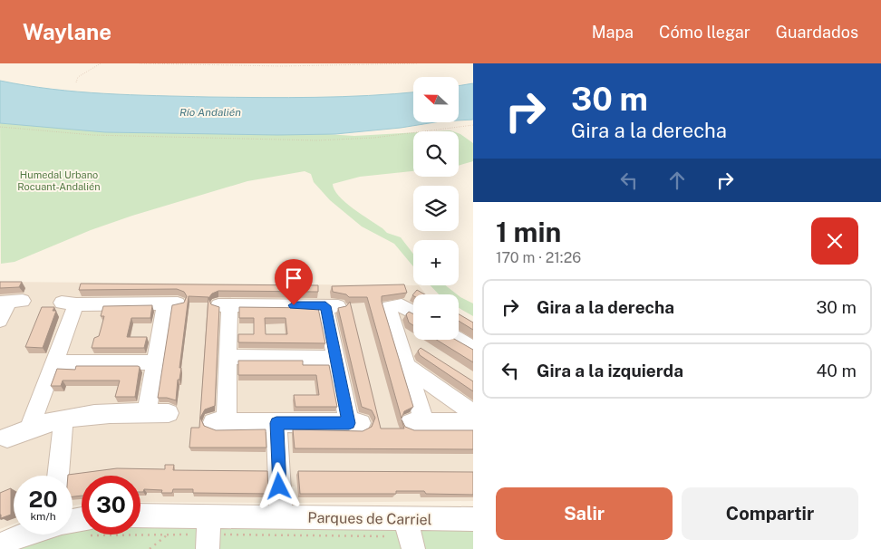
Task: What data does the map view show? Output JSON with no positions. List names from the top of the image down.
{
  "streets": {
    "street": ["Parques de Carriel"]
  },
  "water": ["Río Andalién"],
  "parks": ["Humedal Urbano Rocuant-Andalién"],
  "north": "left",
  "page": {
    "header": "Waylane",
    "nav": ["Mapa", "Cómo llegar", "Guardados"],
    "turn": ["30 m", "Gira a la derecha"],
    "map_buttons": ["+", "−"],
    "heading": ["1 min", "170 m · 21:26"],
    "list": [
      {
        "name": "Gira a la derecha",
        "value": "30 m"
      },
      {
        "name": "Gira a la izquierda",
        "value": "40 m"
      }
    ],
    "speed": "20 km/h",
    "limit": "30",
    "buttons": ["Salir", "Compartir"]
  }
}
